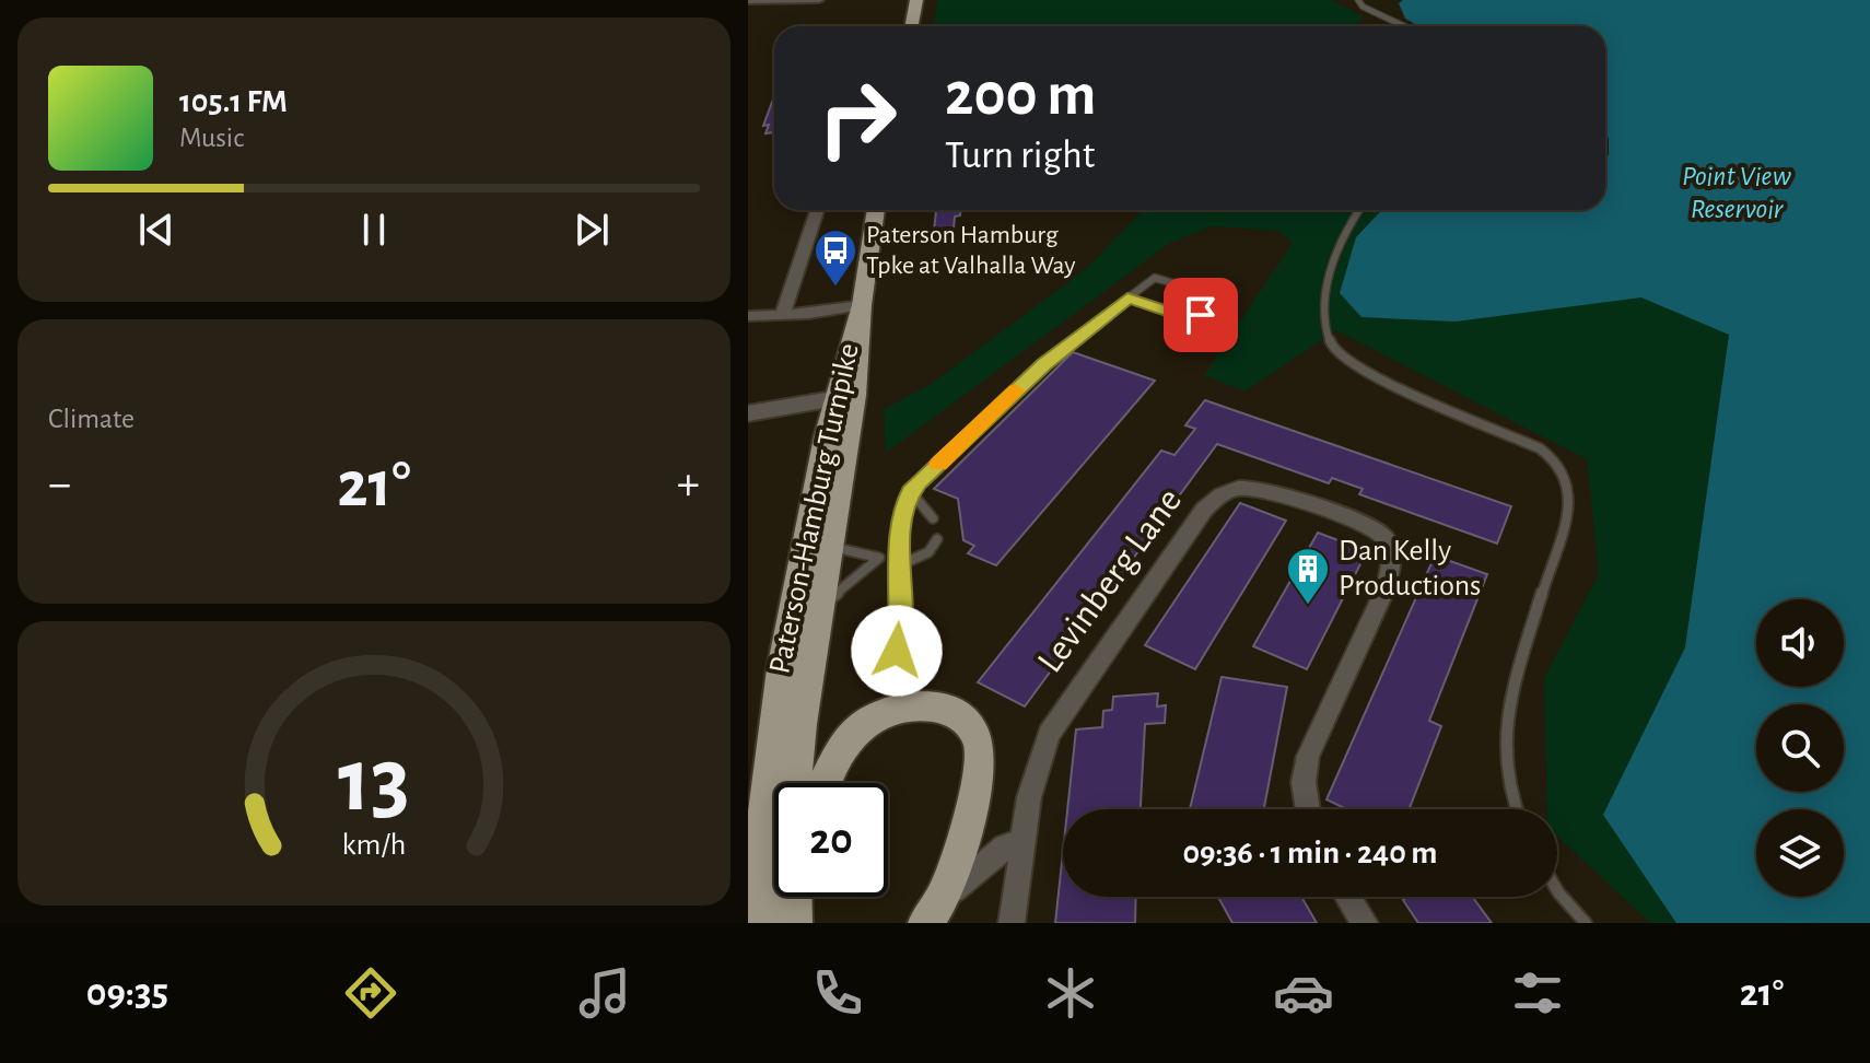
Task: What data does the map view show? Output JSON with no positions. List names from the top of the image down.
{
  "streets": {
    "main road": ["Paterson-Hamburg Turnpike"],
    "street": ["Levinberg Lane"]
  },
  "water": ["Point View Reservoir"],
  "places": {
    "bus stop": ["Paterson Hamburg Tpke at Valhalla Way"],
    "building": ["Dan Kelly Productions"]
  },
  "page": {
    "turn": ["200 m", "Turn right"],
    "song": ["105.1 FM", "Music"],
    "tile": "Climate",
    "heat": ["−", "21°", "+"],
    "limit": "20",
    "trip": "09:36 · 1 min · 240 m",
    "tabs": ["09:35", "21°"],
    "gauge": ["13", "km/h"]
  }
}
